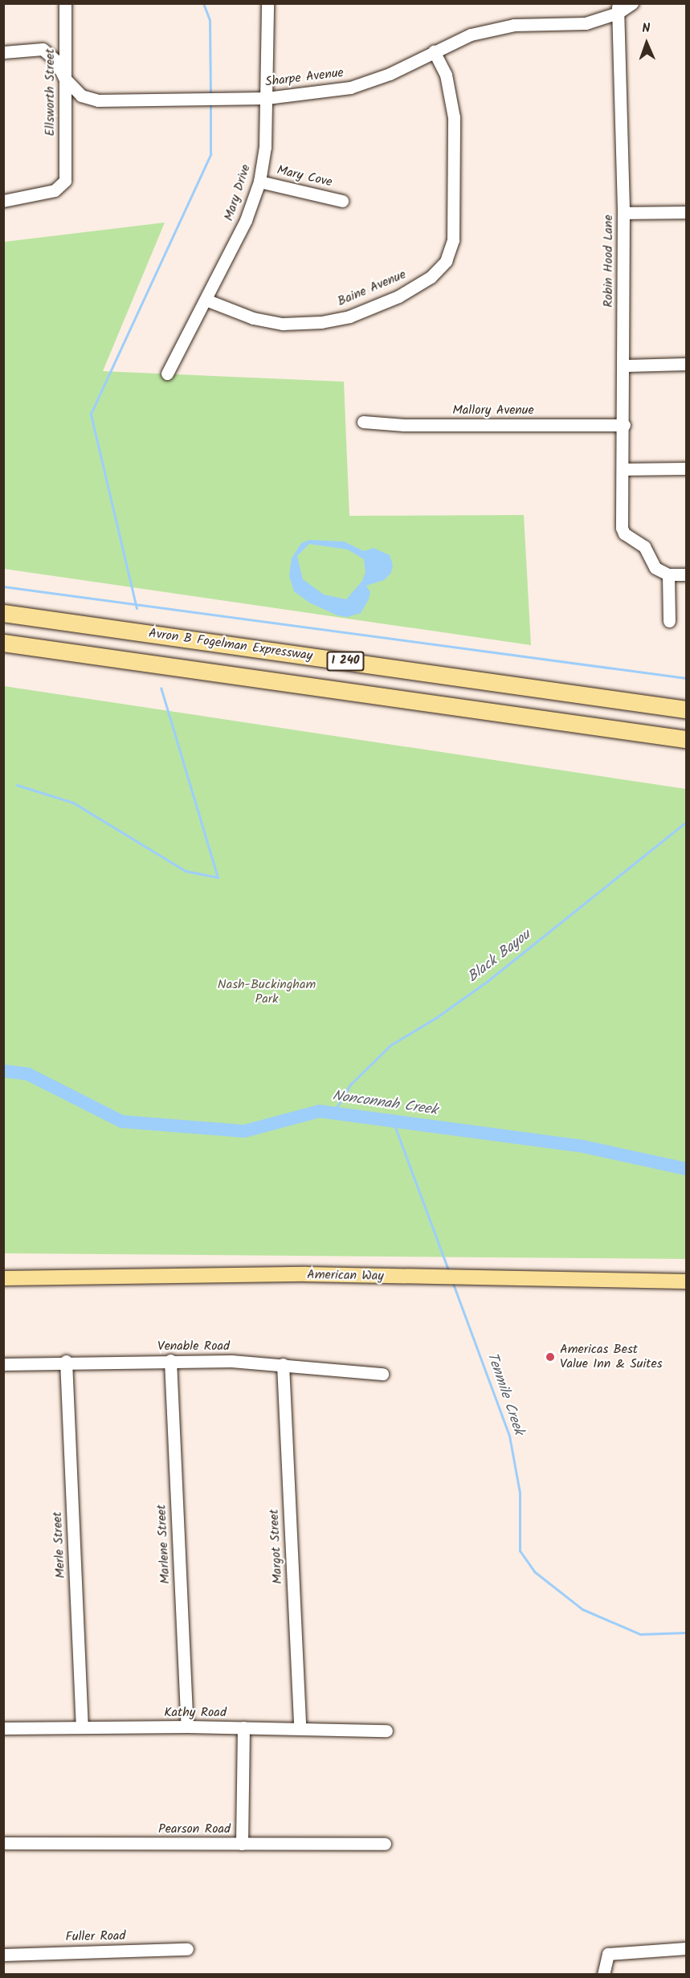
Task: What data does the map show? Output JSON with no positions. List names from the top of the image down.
{
  "streets": {
    "highway": ["Avron B Fogelman Expressway", "I 240"],
    "main road": ["American Way"],
    "street": [
      "Sharpe Avenue",
      "Ellsworth Street",
      "Mary Cove",
      "Mary Drive",
      "Robin Hood Lane",
      "Baine Avenue",
      "Mallory Avenue",
      "Venable Road",
      "Marlene Street",
      "Merle Street",
      "Margot Street",
      "Kathy Road",
      "Pearson Road",
      "Fuller Road"
    ]
  },
  "crossings": [
    ["Sharpe Avenue", "Ellsworth Street"],
    ["Sharpe Avenue", "Mary Drive"],
    ["Sharpe Avenue", "Robin Hood Lane"],
    ["Sharpe Avenue", "Baine Avenue"],
    ["Mary Cove", "Mary Drive"],
    ["Mary Drive", "Baine Avenue"],
    ["Robin Hood Lane", "Mallory Avenue"],
    ["Venable Road", "Marlene Street"],
    ["Venable Road", "Merle Street"],
    ["Venable Road", "Margot Street"],
    ["Marlene Street", "Kathy Road"],
    ["Merle Street", "Kathy Road"],
    ["Margot Street", "Kathy Road"]
  ],
  "water": ["Black Bayou", "Nonconnah Creek", "Tenmile Creek"],
  "parks": ["Nash-Buckingham Park"],
  "places": ["Americas Best Value Inn & Suites"],
  "north": "top"
}
